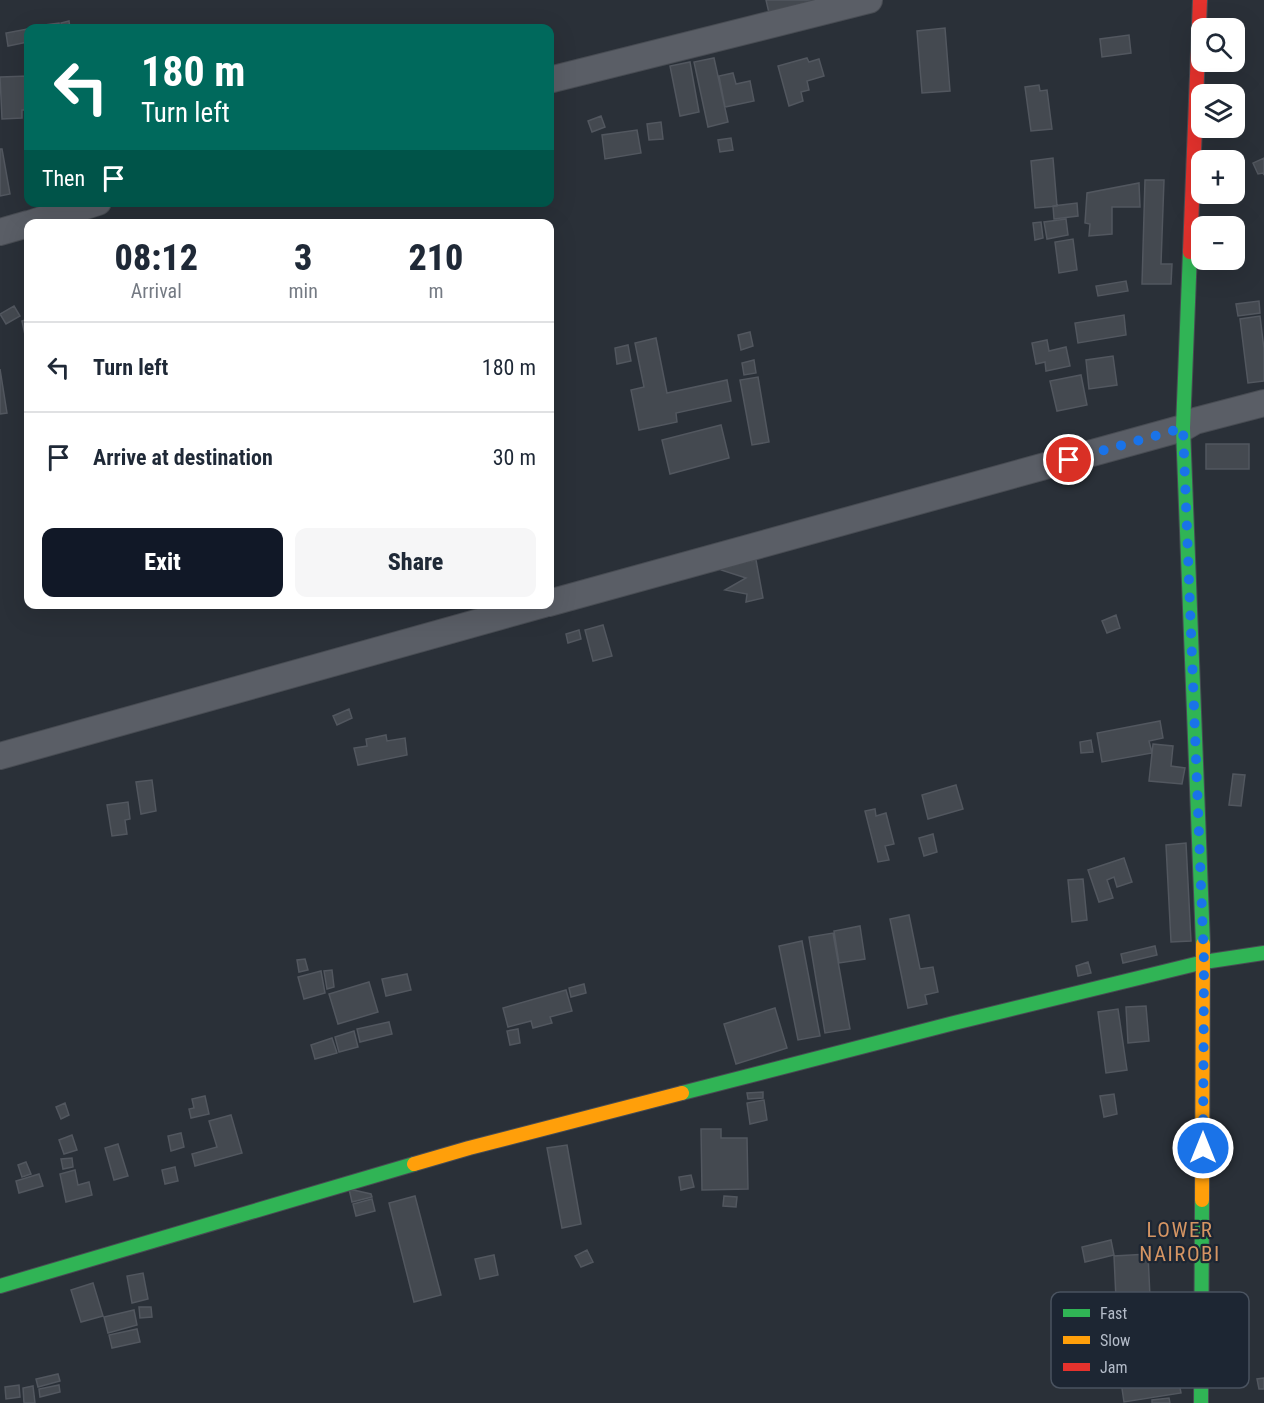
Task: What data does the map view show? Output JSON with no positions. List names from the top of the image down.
{
  "districts": ["LOWER NAIROBI"],
  "legend": ["Fast", "Slow", "Jam"],
  "page": {
    "map_buttons": ["+", "−"],
    "turn": ["180 m", "Turn left"],
    "then": "Then",
    "eta": [
      "08:12",
      "Arrival",
      "3",
      "min",
      "210",
      "m"
    ],
    "list": [
      {
        "name": "Turn left",
        "value": "180 m"
      },
      {
        "name": "Arrive at destination",
        "value": "30 m"
      }
    ],
    "buttons": ["Exit", "Share"]
  }
}
